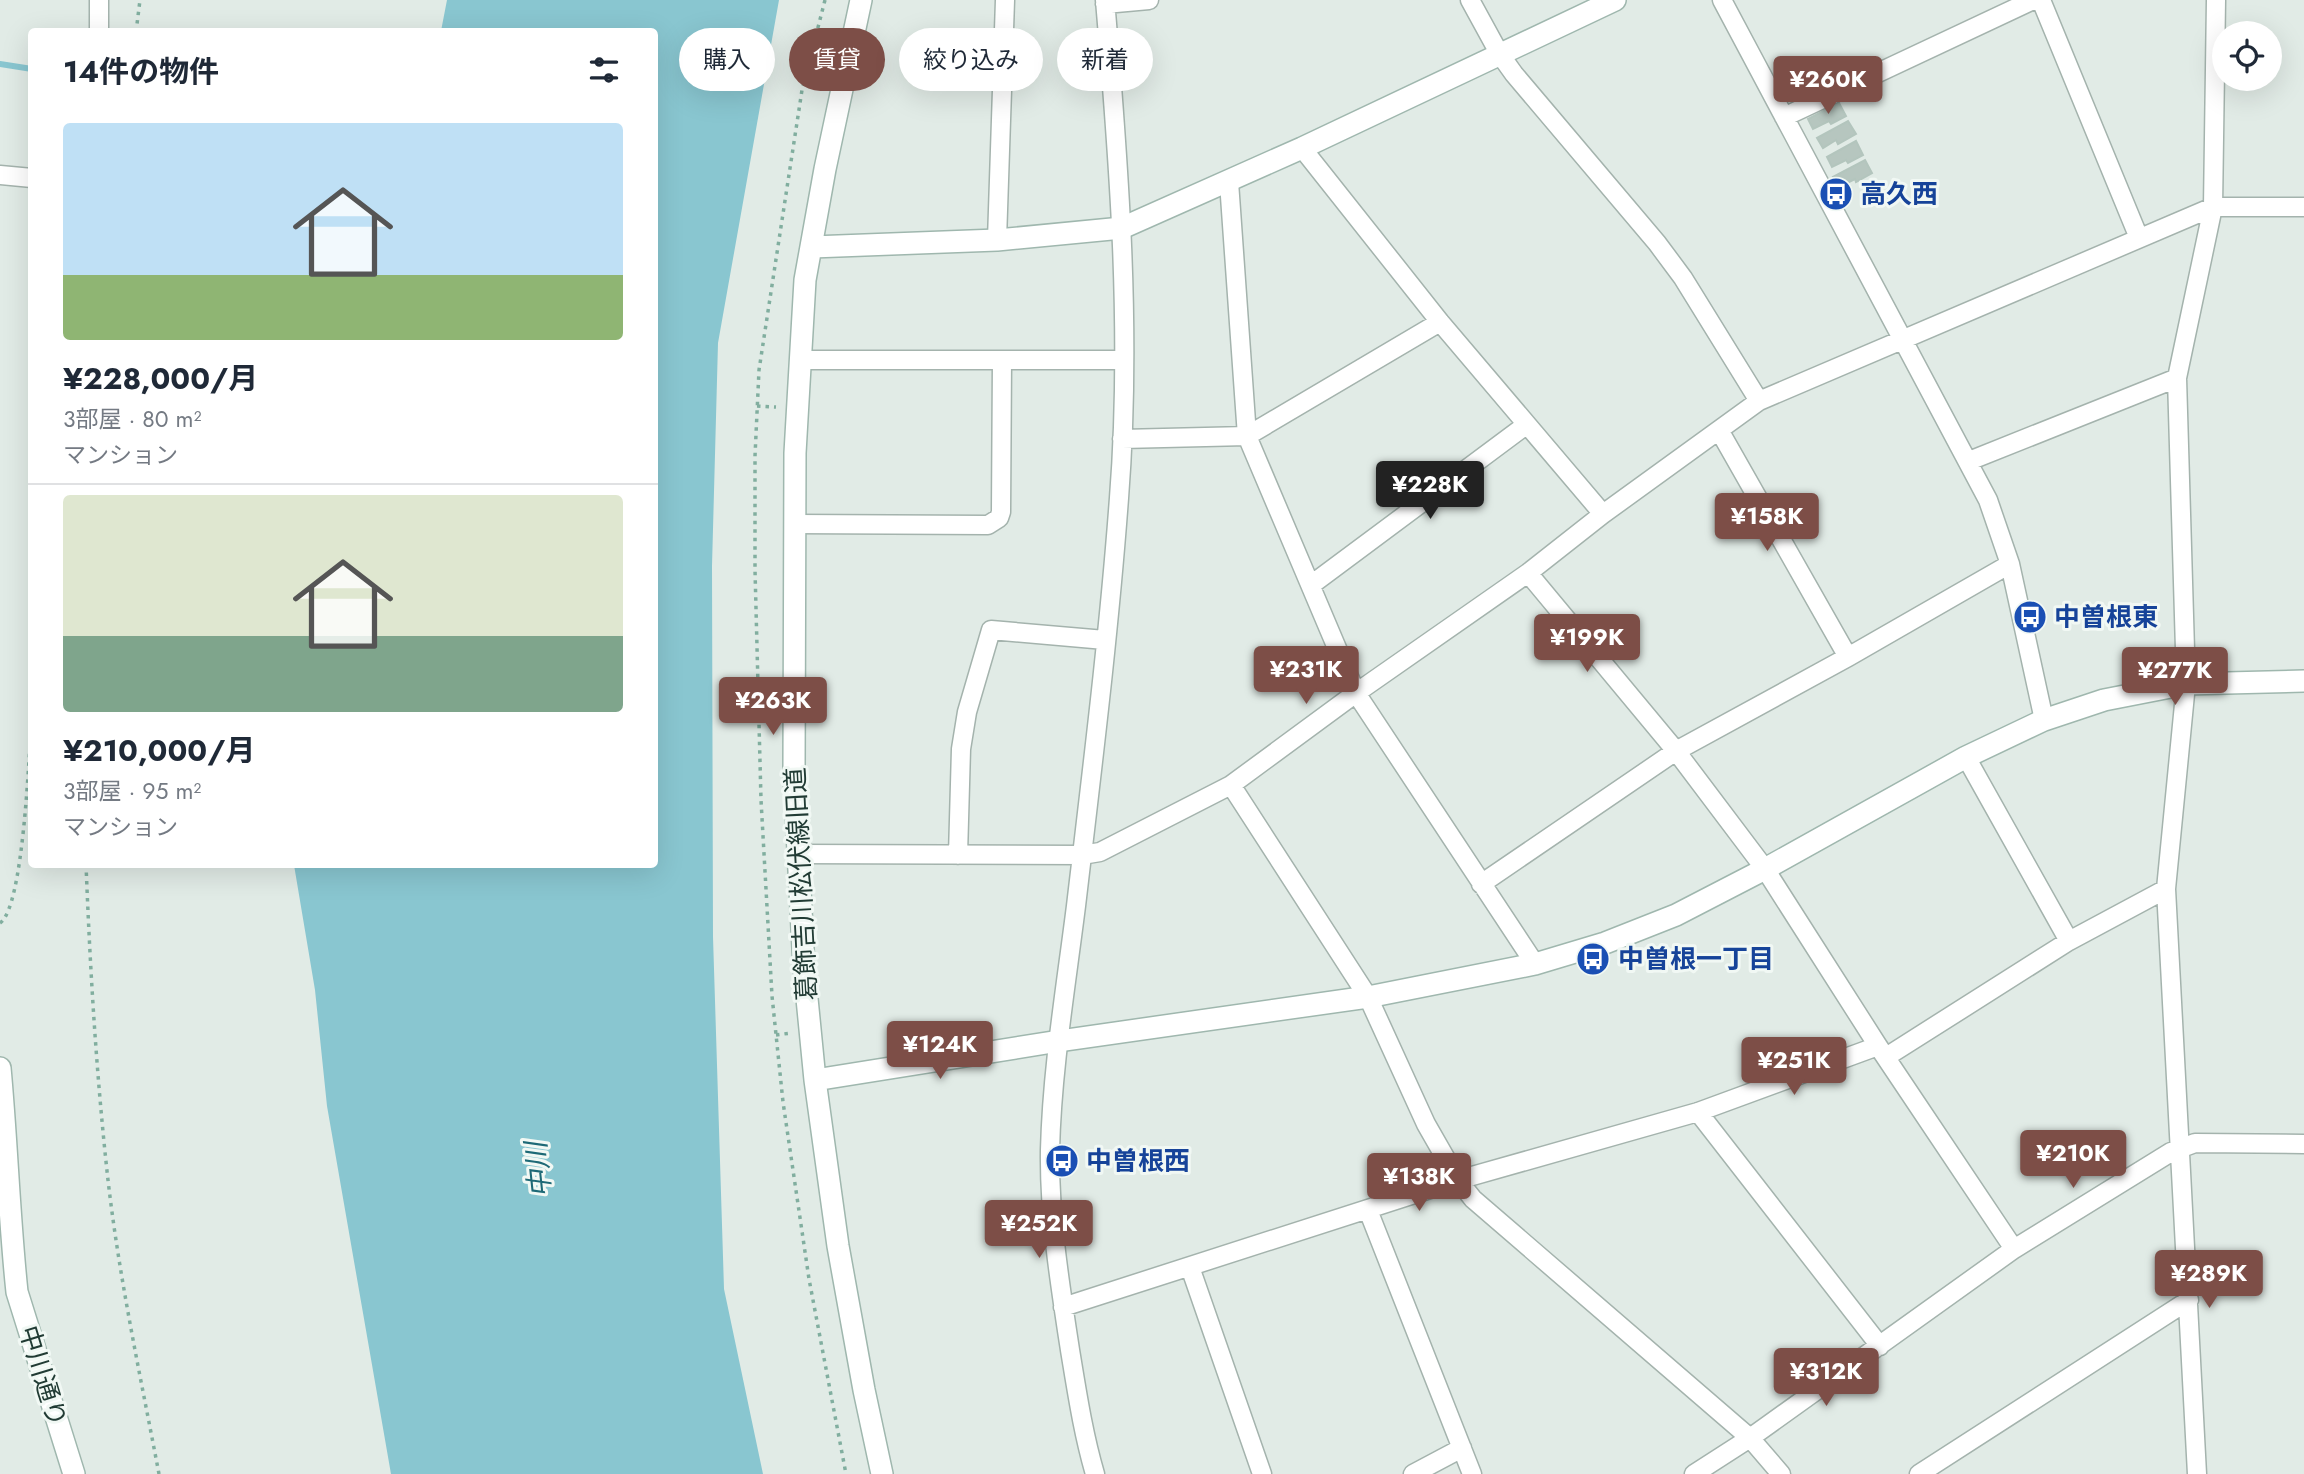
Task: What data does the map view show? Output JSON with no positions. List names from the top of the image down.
{
  "streets": {
    "street": ["葛飾吉川松伏線旧道", "中川通り"]
  },
  "water": ["中川"],
  "places": {
    "bus stop": [
      "高久西",
      "中曽根東",
      "中曽根一丁目",
      "中曽根西"
    ]
  },
  "page": {
    "chip": [
      "購入",
      "賃貸",
      "絞り込み",
      "新着"
    ],
    "heading": "14件の物件",
    "price": [
      "¥260K",
      "¥228K",
      "¥158K",
      "¥199K",
      "¥231K",
      "¥277K",
      "¥263K",
      "¥124K",
      "¥251K",
      "¥210K",
      "¥138K",
      "¥252K",
      "¥289K",
      "¥312K"
    ],
    "list": [
      {
        "name": "¥228,000/月",
        "note": "3部屋 · 80 m² · マンション"
      },
      {
        "name": "¥210,000/月",
        "note": "3部屋 · 95 m² · マンション"
      }
    ]
  }
}
